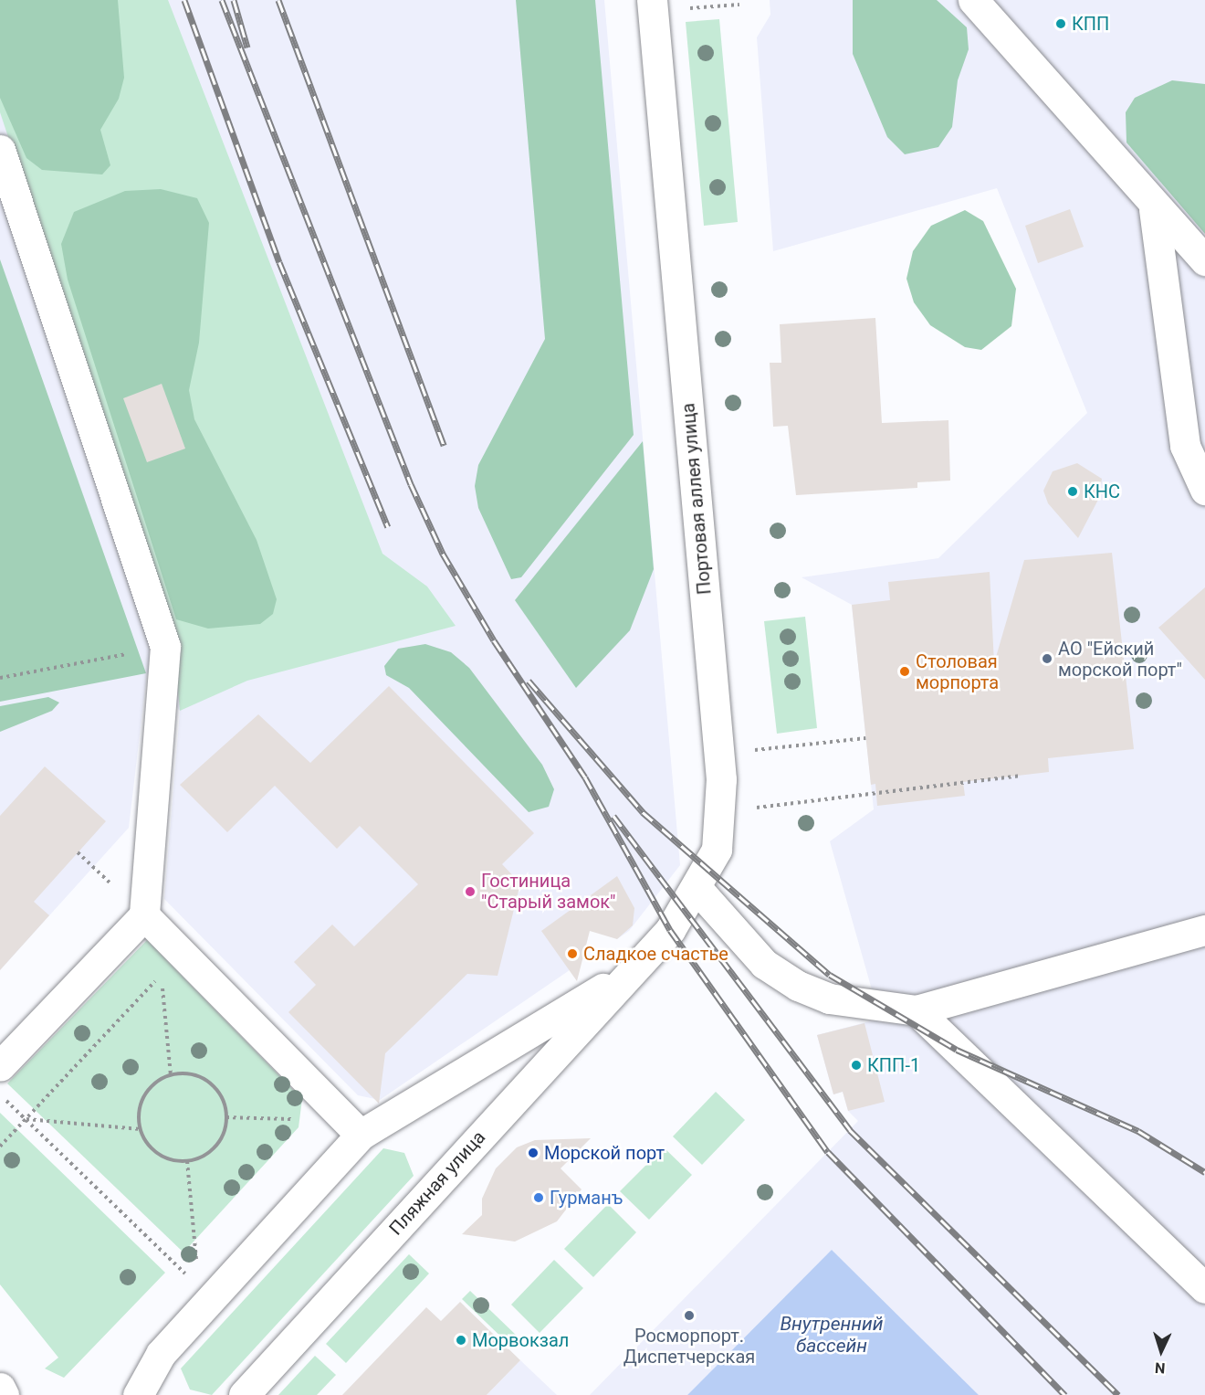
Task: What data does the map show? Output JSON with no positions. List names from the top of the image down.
{
  "streets": {
    "street": ["Портовая аллея улица", "Пляжная улица"]
  },
  "crossings": [
    ["Портовая аллея улица", "Пляжная улица"]
  ],
  "water": ["Внутренний бассейн"],
  "places": [
    "КПП",
    "КНС",
    "АО \"Ейский морской порт\"",
    "Столовая морпорта",
    "Гостиница \"Старый замок\"",
    "Сладкое счастье",
    "КПП-1",
    "Морской порт",
    "Гурманъ",
    "Росморпорт. Диспетчерская",
    "Морвокзал"
  ],
  "north": "bottom"
}
